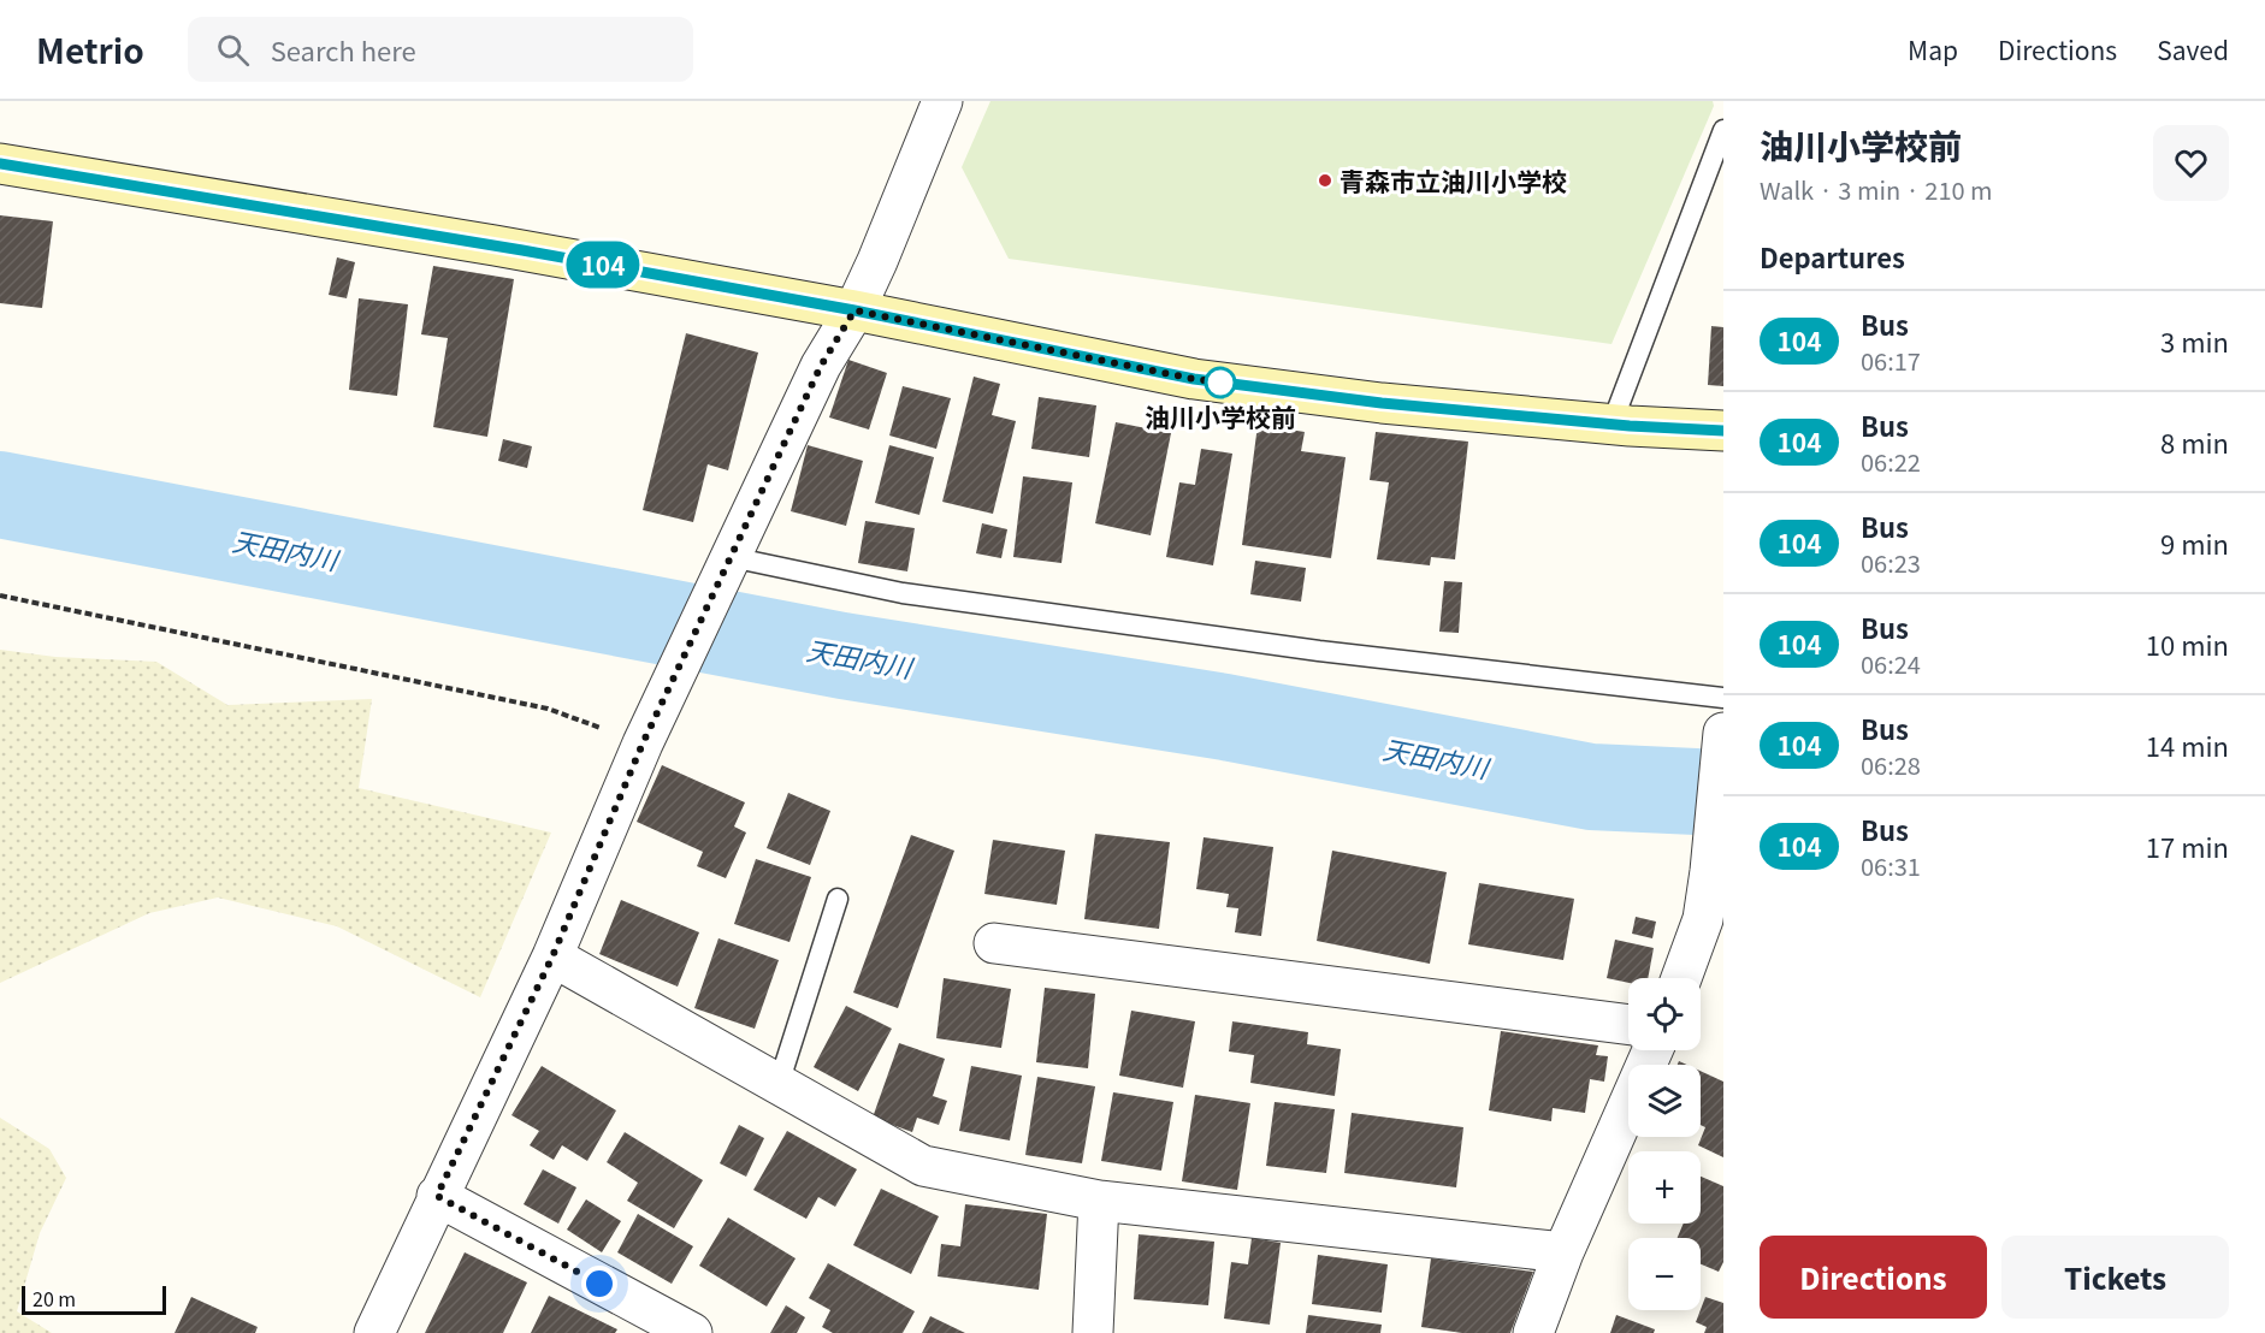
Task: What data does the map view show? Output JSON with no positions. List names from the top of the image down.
{
  "water": ["天田内川"],
  "places": ["青森市立油川小学校", "油川小学校前"],
  "lines": ["bus line 104"],
  "scale_bar": "20 m",
  "page": {
    "header": "Metrio",
    "search": "Search here",
    "nav": ["Map", "Directions", "Saved"],
    "on_map": "104",
    "heading": [
      ["油川小学校前", "Walk · 3 min · 210 m"],
      "Departures"
    ],
    "list": [
      {
        "mark": "104",
        "name": "Bus",
        "note": "06:17",
        "value": "3 min"
      },
      {
        "mark": "104",
        "name": "Bus",
        "note": "06:22",
        "value": "8 min"
      },
      {
        "mark": "104",
        "name": "Bus",
        "note": "06:23",
        "value": "9 min"
      },
      {
        "mark": "104",
        "name": "Bus",
        "note": "06:24",
        "value": "10 min"
      },
      {
        "mark": "104",
        "name": "Bus",
        "note": "06:28",
        "value": "14 min"
      },
      {
        "mark": "104",
        "name": "Bus",
        "note": "06:31",
        "value": "17 min"
      }
    ],
    "map_buttons": ["+", "−"],
    "buttons": ["Directions", "Tickets"],
    "scale": "20 m"
  }
}
